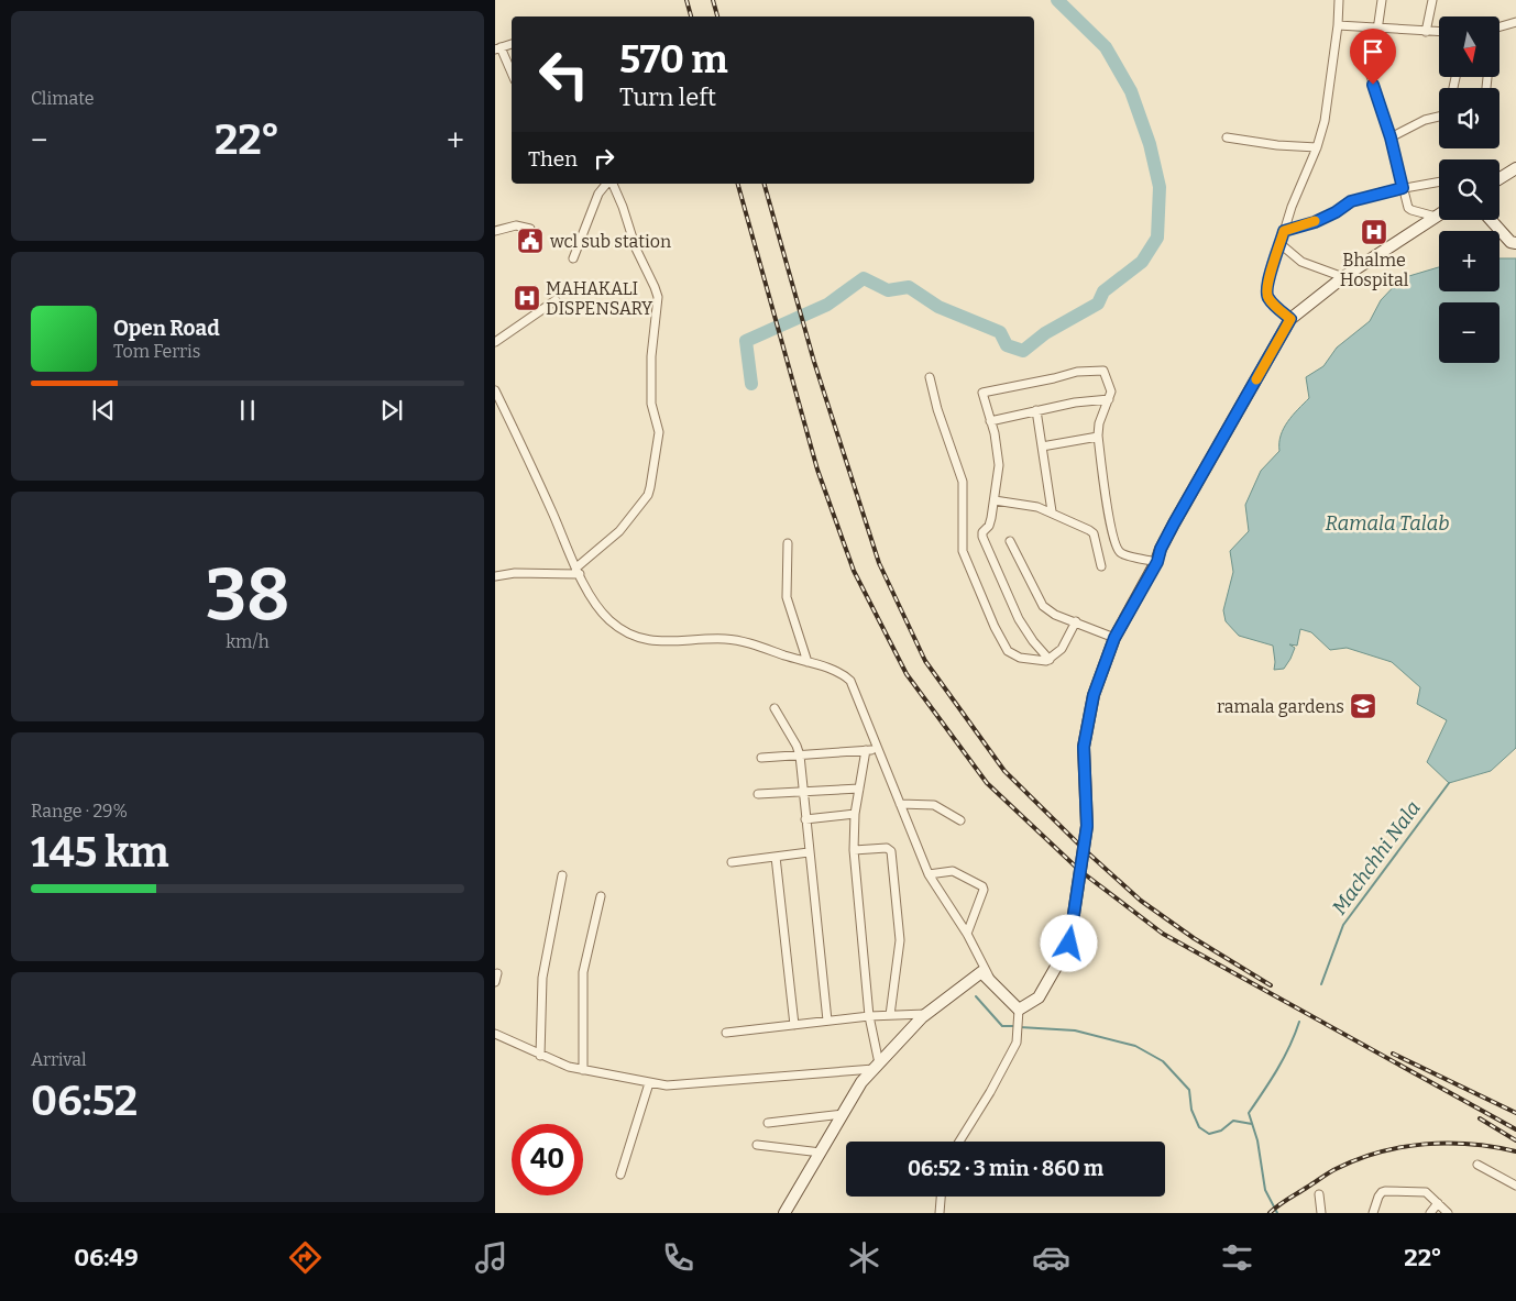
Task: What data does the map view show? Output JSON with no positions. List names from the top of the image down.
{
  "water": ["Ramala Talab", "Machchhi Nala"],
  "places": {
    "hospital": ["Bhalme Hospital", "MAHAKALI DISPENSARY"],
    "public building": ["wcl sub station"],
    "school or university": ["ramala gardens"]
  },
  "north": "bottom",
  "page": {
    "tile": [
      "Climate",
      ["38", "km/h"],
      ["Range · 29%", "145 km"],
      ["Arrival", "06:52"]
    ],
    "map_buttons": ["+", "−"],
    "turn": ["570 m", "Turn left"],
    "heat": ["−", "22°", "+"],
    "then": "Then",
    "song": ["Open Road", "Tom Ferris"],
    "limit": "40",
    "trip": "06:52 · 3 min · 860 m",
    "tabs": ["06:49", "22°"]
  }
}
